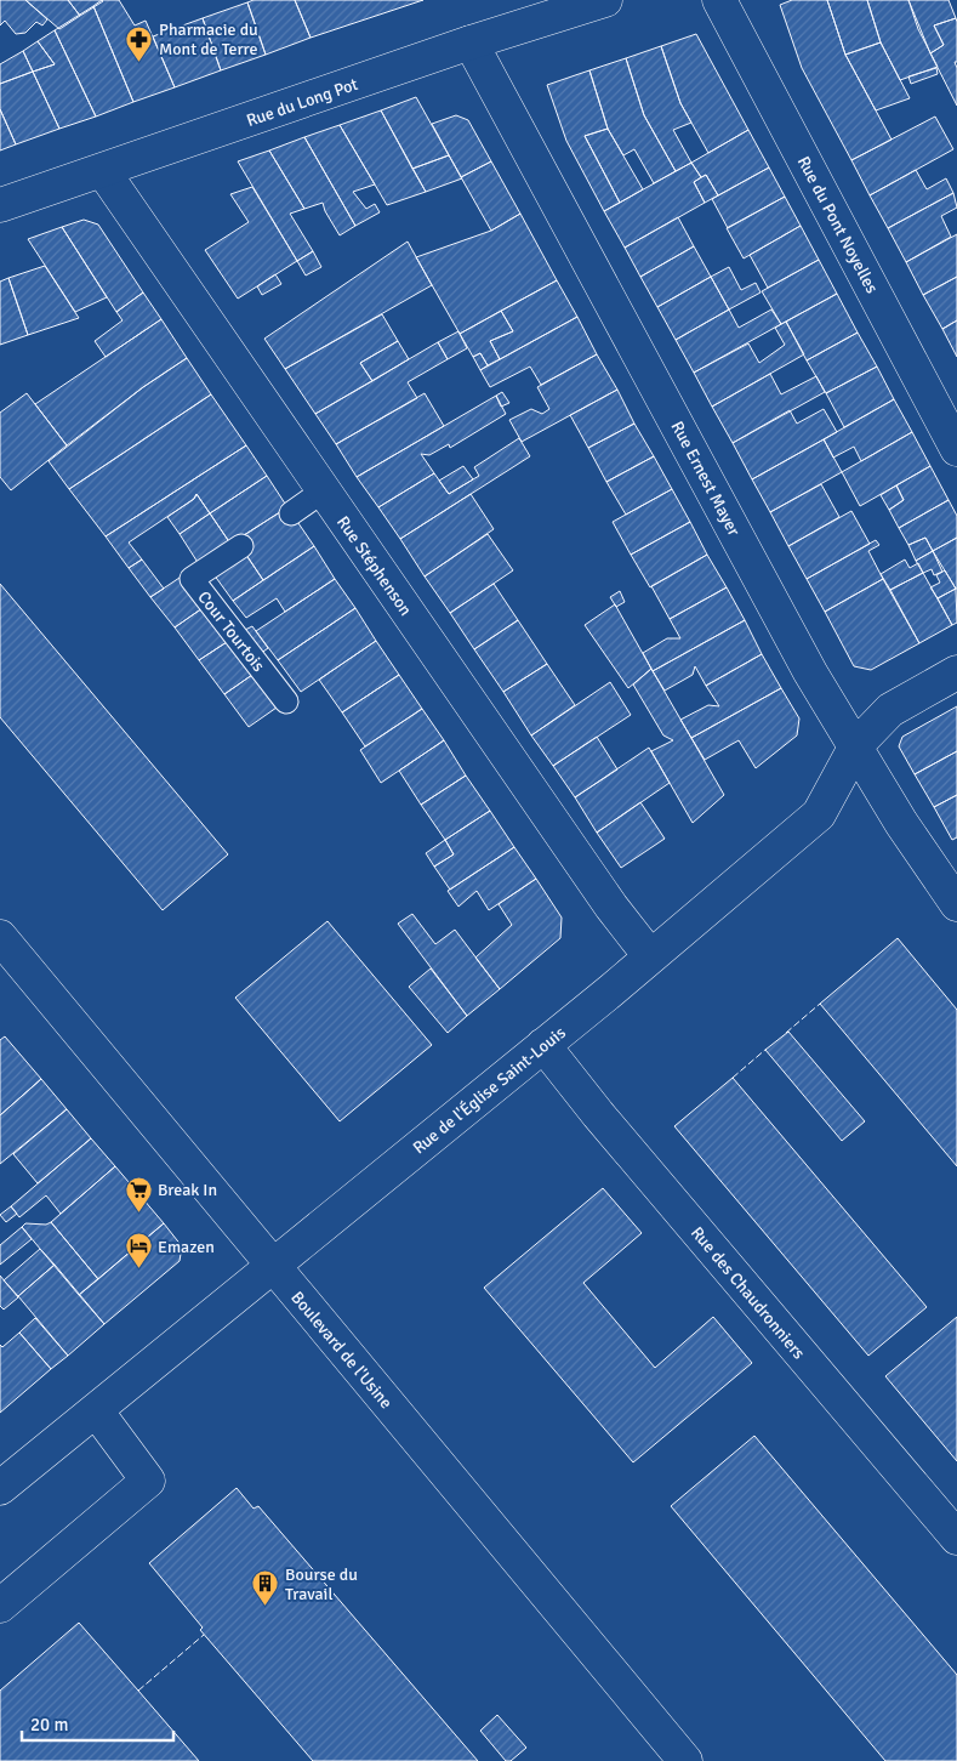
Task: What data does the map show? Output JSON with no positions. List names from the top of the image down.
{
  "streets": {
    "street": [
      "Rue du Long Pot",
      "Rue du Pont Noyelles",
      "Rue Ernest Mayer",
      "Rue Stéphenson",
      "Rue de l'Église Saint-Louis",
      "Rue des Chaudronniers",
      "Boulevard de l'Usine"
    ],
    "lane": ["Cour Tourtois"]
  },
  "crossings": [
    ["Rue du Long Pot", "Rue Ernest Mayer"],
    ["Rue du Long Pot", "Rue Stéphenson"],
    ["Rue Ernest Mayer", "Rue de l'Église Saint-Louis"],
    ["Rue Stéphenson", "Rue de l'Église Saint-Louis"],
    ["Rue de l'Église Saint-Louis", "Rue des Chaudronniers"],
    ["Rue de l'Église Saint-Louis", "Boulevard de l'Usine"]
  ],
  "places": {
    "pharmacy": ["Pharmacie du Mont de Terre"],
    "supermarket": ["Break In"],
    "hotel": ["Emazen"],
    "building": ["Bourse du Travail"]
  },
  "scale_bar": "20 m"
}
